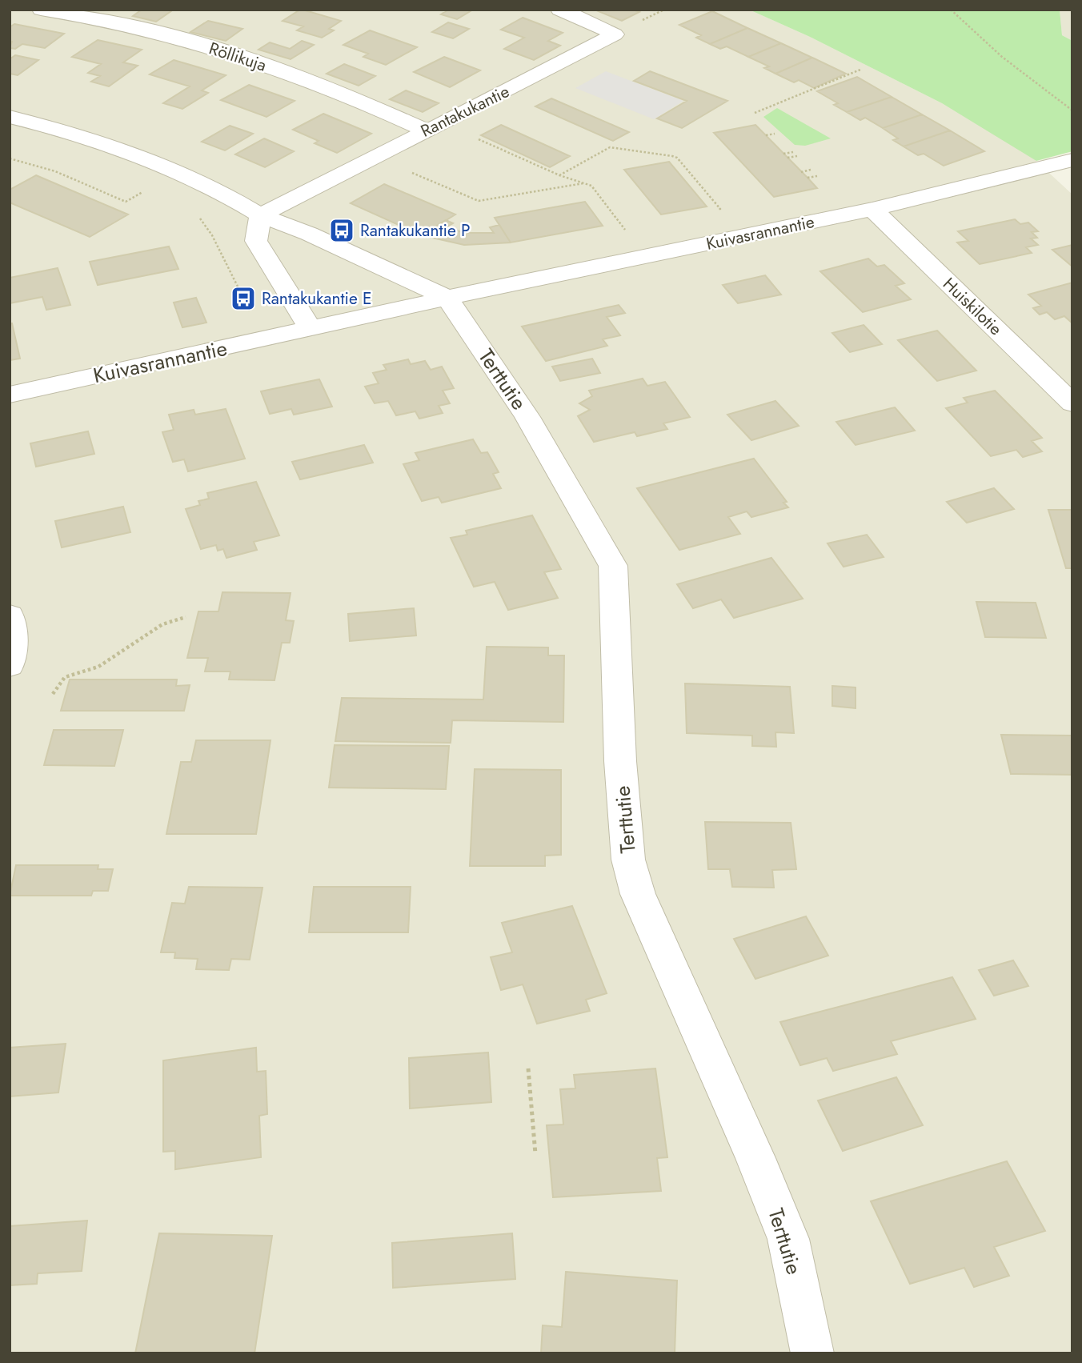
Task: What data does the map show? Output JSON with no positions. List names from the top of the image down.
{
  "streets": {
    "street": [
      "Röllikuja",
      "Rantakukantie",
      "Kuivasrannantie",
      "Huiskilotie",
      "Terttutie"
    ]
  },
  "crossings": [
    ["Röllikuja", "Rantakukantie"],
    ["Kuivasrannantie", "Huiskilotie"],
    ["Kuivasrannantie", "Terttutie"]
  ],
  "places": {
    "bus stop": ["Rantakukantie P", "Rantakukantie E"]
  }
}
